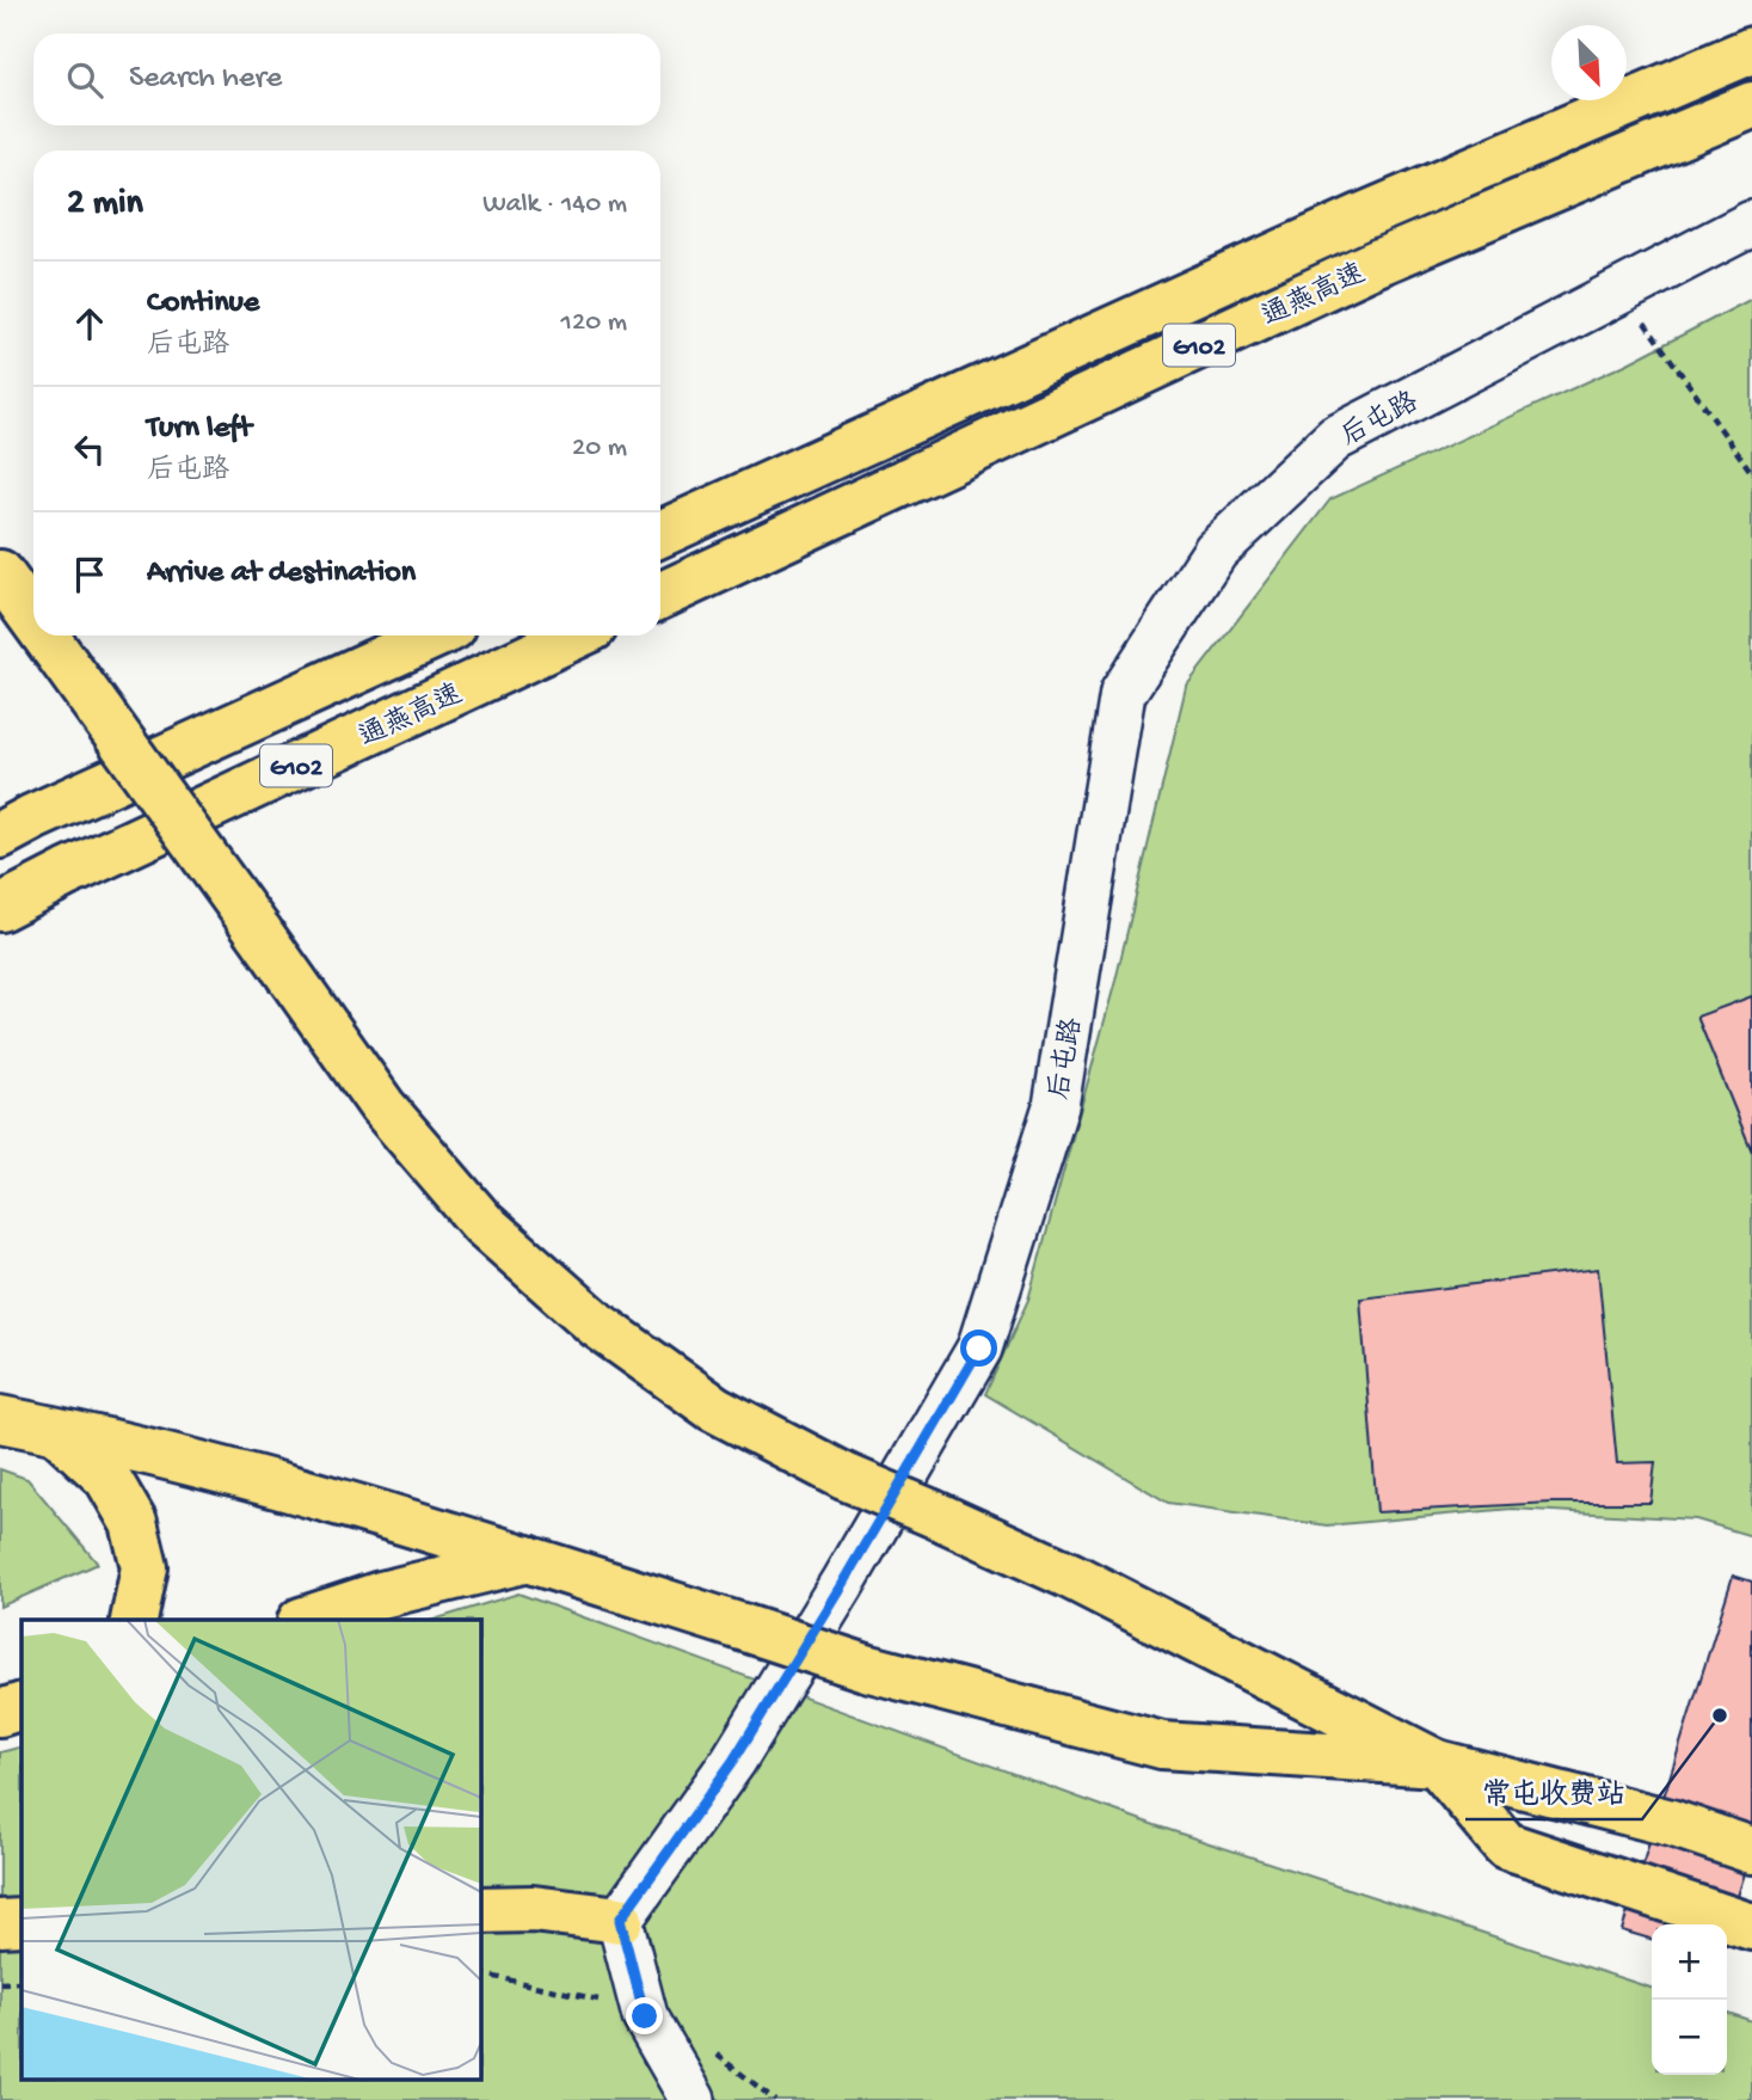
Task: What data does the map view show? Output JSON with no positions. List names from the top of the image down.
{
  "streets": {
    "highway": ["通燕高速", "G102"],
    "street": ["后屯路"]
  },
  "places": ["常屯收费站"],
  "north": "bottom right",
  "page": {
    "search": "Search here",
    "heading": ["2 min", "Walk · 140 m"],
    "list": [
      ["Continue", "后屯路", "120 m"],
      ["Turn left", "后屯路", "20 m"],
      "Arrive at destination"
    ],
    "map_buttons": ["+", "−"]
  }
}
